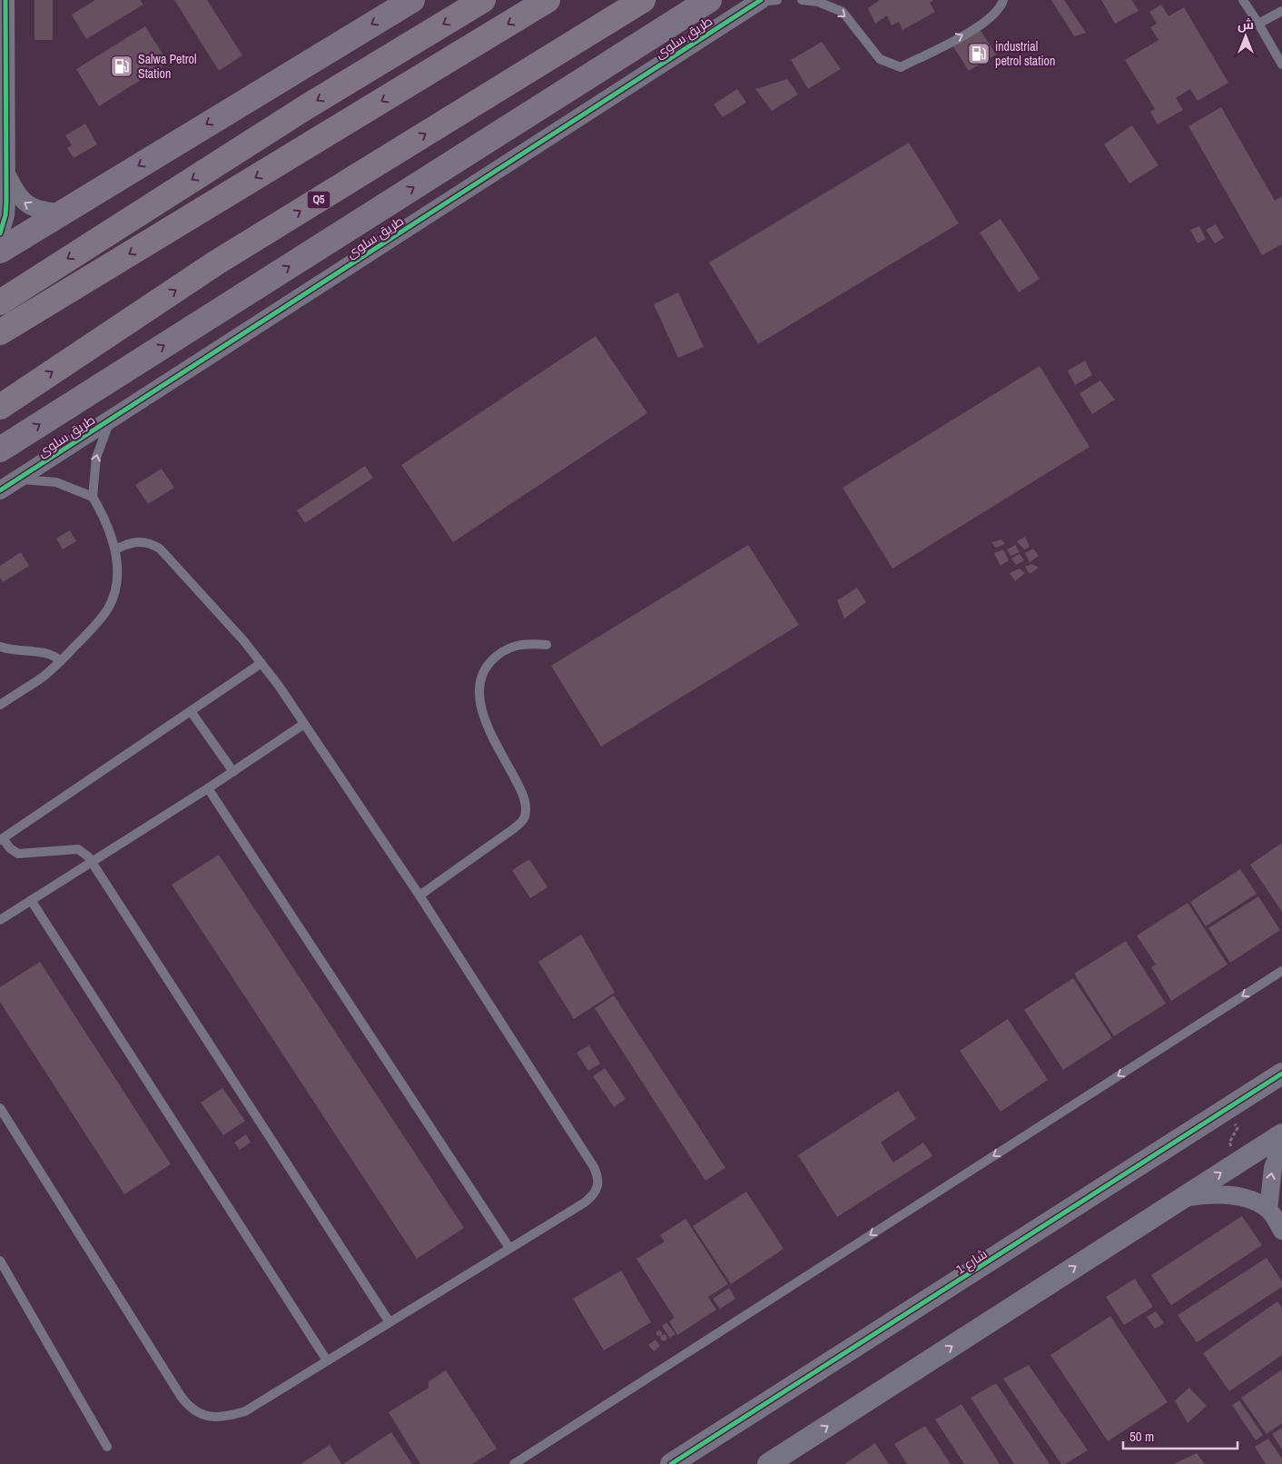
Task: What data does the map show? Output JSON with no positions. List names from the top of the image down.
{
  "streets": {
    "highway": ["Q5"],
    "main road": ["طريق سلوى"],
    "street": ["شارع 1"]
  },
  "places": {
    "fuel station": ["industrial petrol station", "Salwa Petrol Station"]
  },
  "scale_bar": "50 m",
  "north": "top"
}
